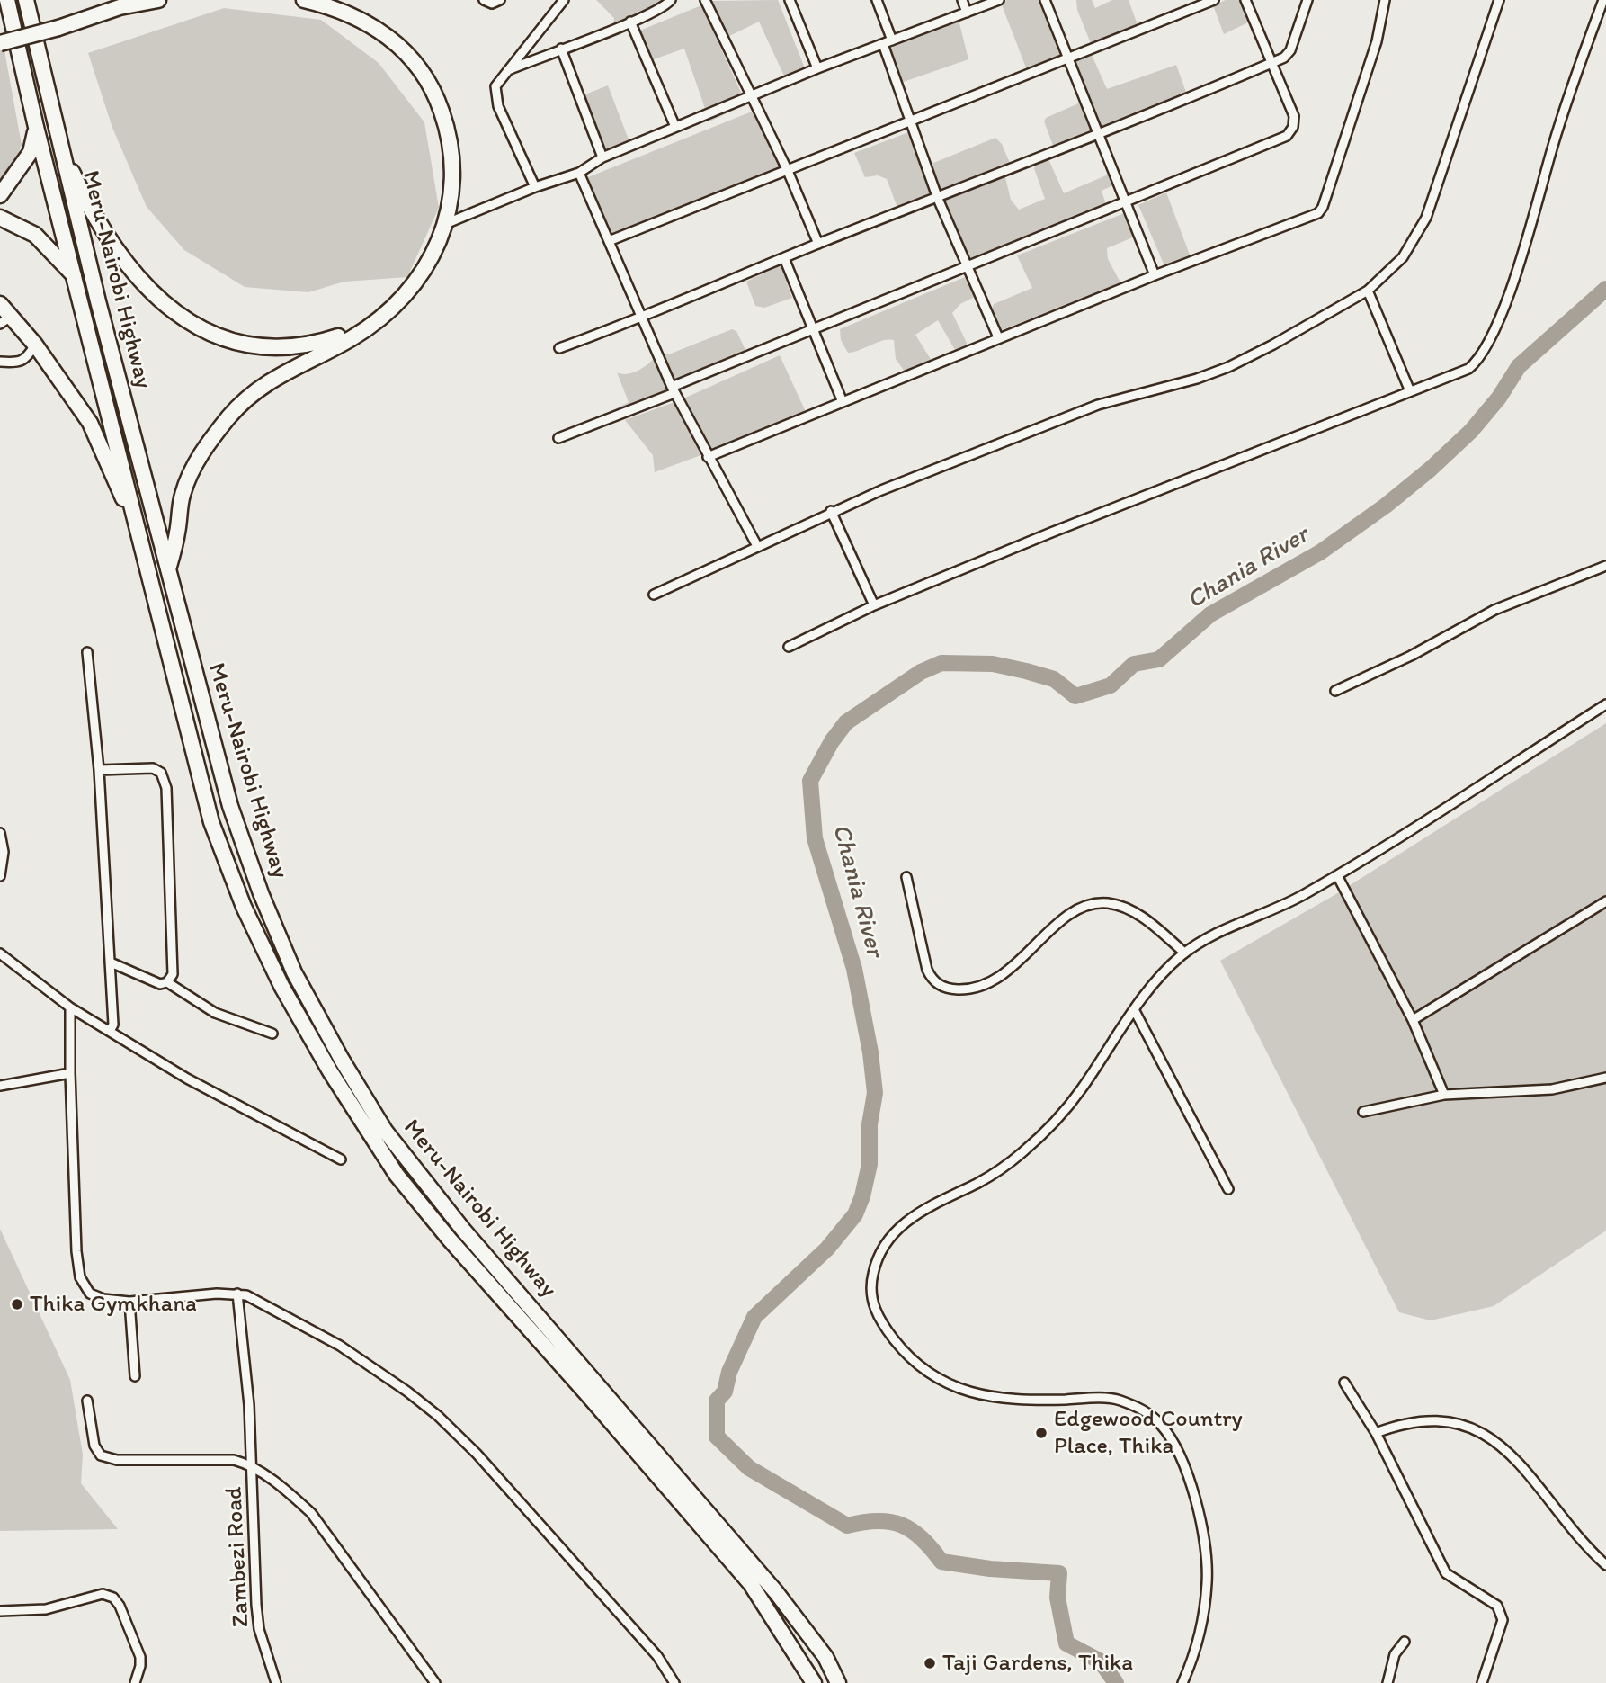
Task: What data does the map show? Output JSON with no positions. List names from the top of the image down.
{
  "streets": {
    "highway": ["Meru-Nairobi Highway"],
    "street": ["Zambezi Road"]
  },
  "water": ["Chania River"],
  "places": ["Thika Gymkhana", "Edgewood Country Place, Thika", "Taji Gardens, Thika"]
}
